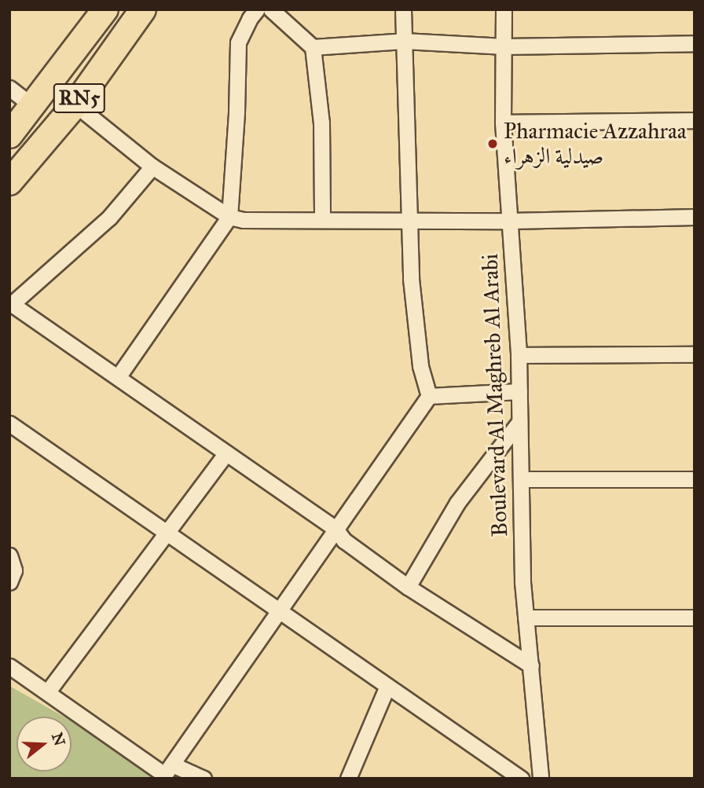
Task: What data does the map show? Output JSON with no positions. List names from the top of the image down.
{
  "streets": {
    "main road": ["RN5"],
    "street": ["Boulevard Al Maghreb Al Arabi"]
  },
  "places": ["Pharmacie Azzahraa صيدلية الزهراء"],
  "north": "right"
}
